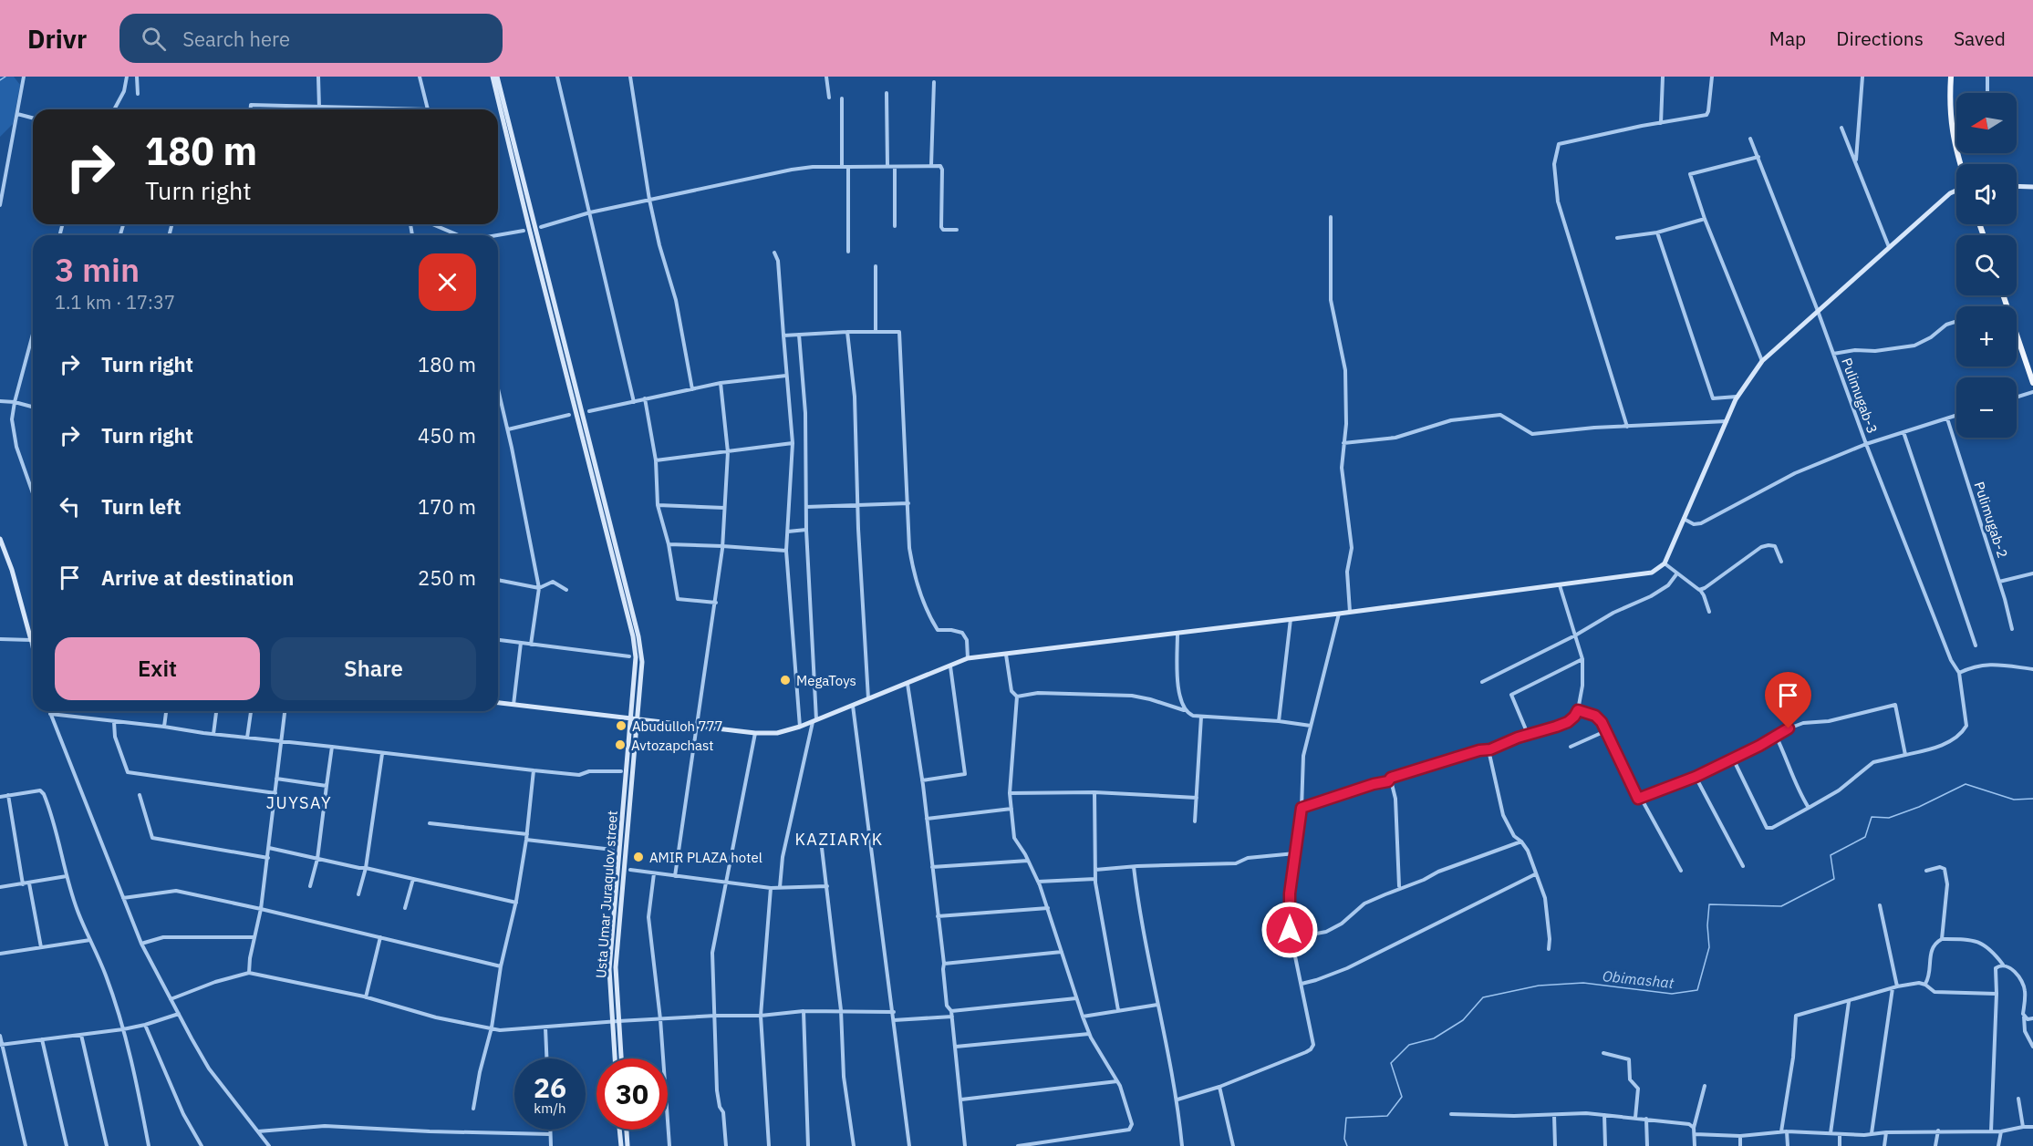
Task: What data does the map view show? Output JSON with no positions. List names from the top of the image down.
{
  "streets": {
    "main road": ["Usta Umar Juraqulov street"],
    "street": ["Pulimugab-3", "Pulimugab-2"]
  },
  "districts": ["JUYSAY", "KAZIARYK"],
  "water": ["Obimashat"],
  "places": [
    "MegaToys",
    "Abudulloh 777",
    "Avtozapchast",
    "AMIR PLAZA hotel"
  ],
  "north": "left",
  "page": {
    "header": "Drivr",
    "search": "Search here",
    "nav": ["Map", "Directions", "Saved"],
    "map_buttons": ["+", "−"],
    "turn": ["180 m", "Turn right"],
    "heading": ["3 min", "1.1 km · 17:37"],
    "list": [
      {
        "name": "Turn right",
        "value": "180 m"
      },
      {
        "name": "Turn right",
        "value": "450 m"
      },
      {
        "name": "Turn left",
        "value": "170 m"
      },
      {
        "name": "Arrive at destination",
        "value": "250 m"
      }
    ],
    "buttons": ["Exit", "Share"],
    "speed": "26 km/h",
    "limit": "30"
  }
}
